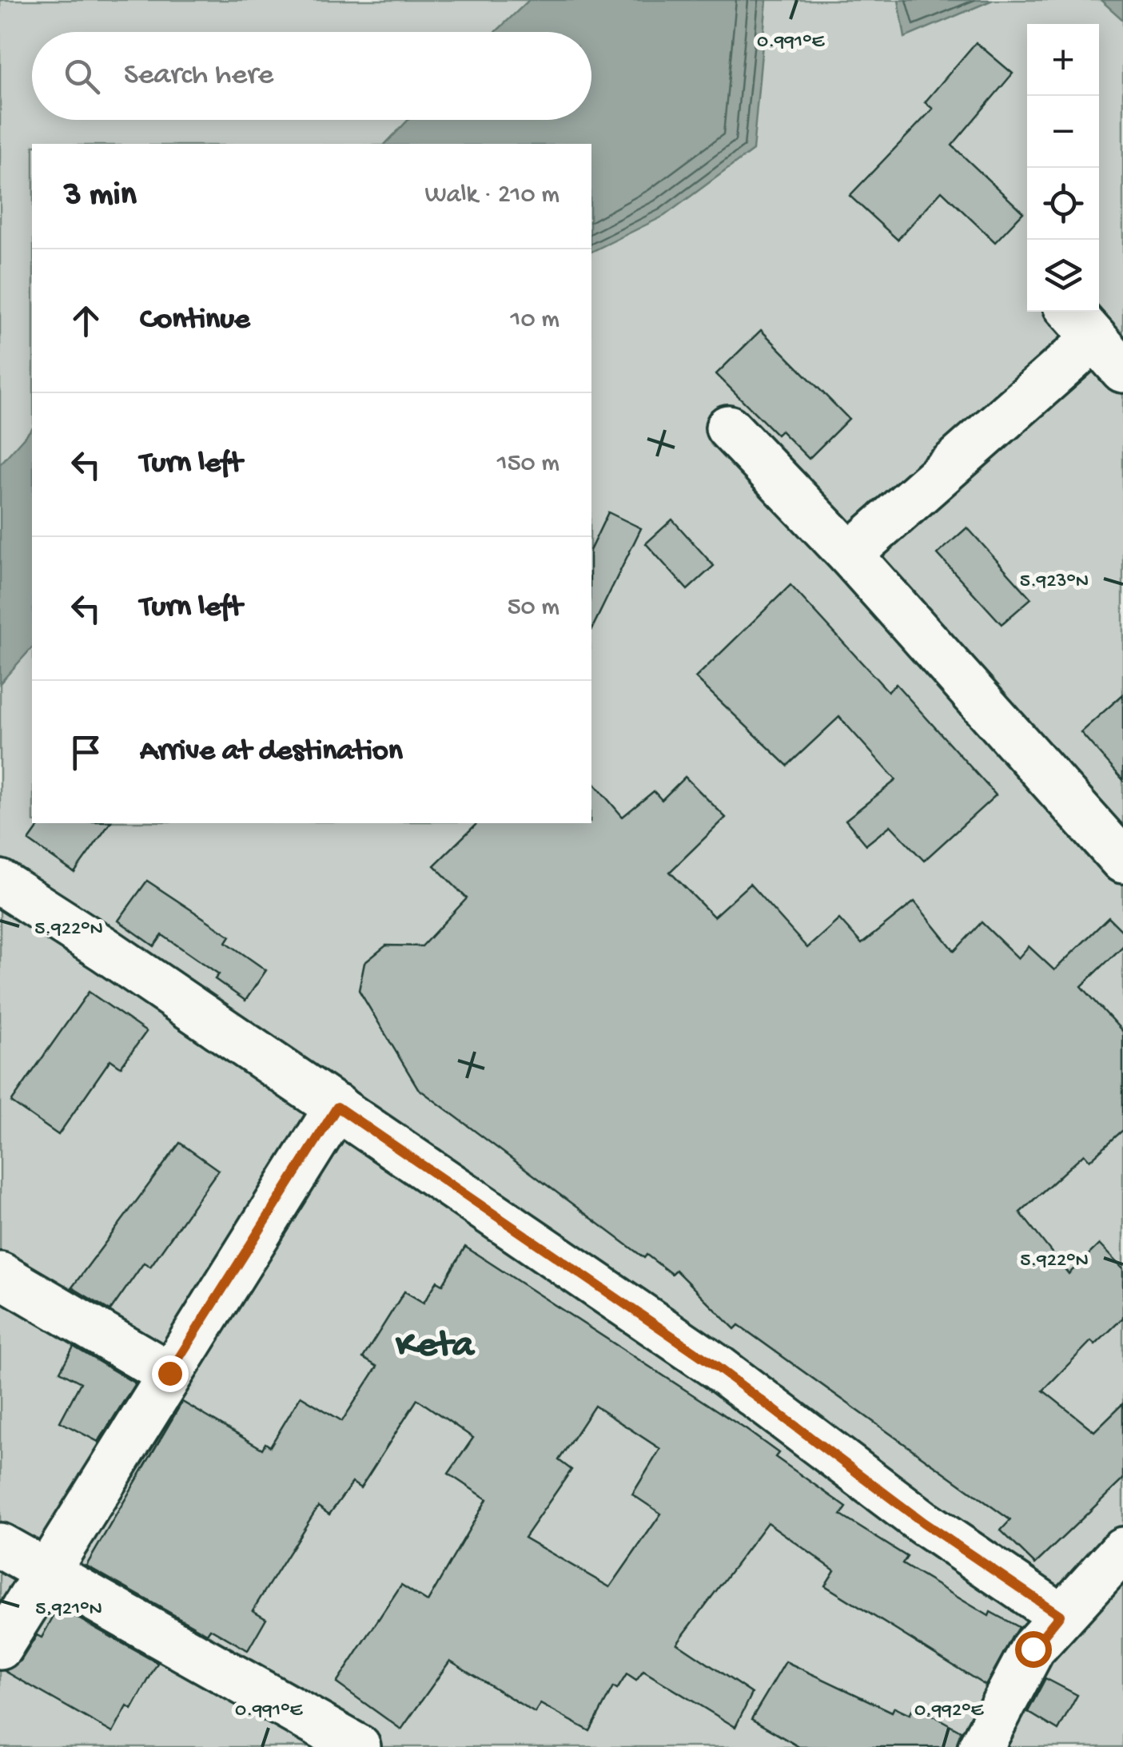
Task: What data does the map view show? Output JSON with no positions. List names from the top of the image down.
{
  "districts": ["Keta"],
  "page": {
    "map_buttons": ["+", "−"],
    "search": "Search here",
    "heading": ["3 min", "Walk · 210 m"],
    "list": [
      ["Continue", "10 m"],
      ["Turn left", "150 m"],
      ["Turn left", "50 m"],
      "Arrive at destination"
    ]
  },
  "coordinates": [
    "0.991°E",
    "5.923°N",
    "5.922°N",
    "5.921°N",
    "0.992°E"
  ]
}
